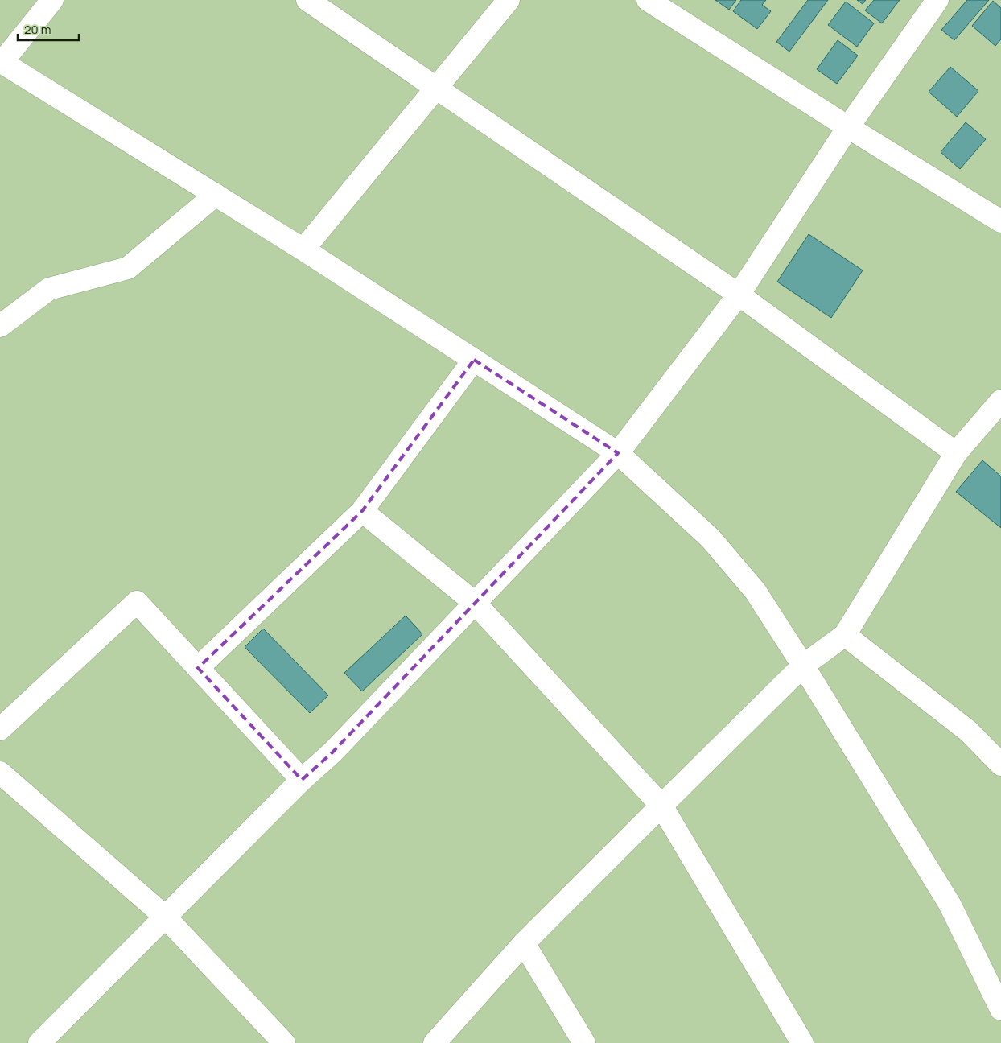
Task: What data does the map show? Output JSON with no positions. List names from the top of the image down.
{
  "scale_bar": "20 m"
}
